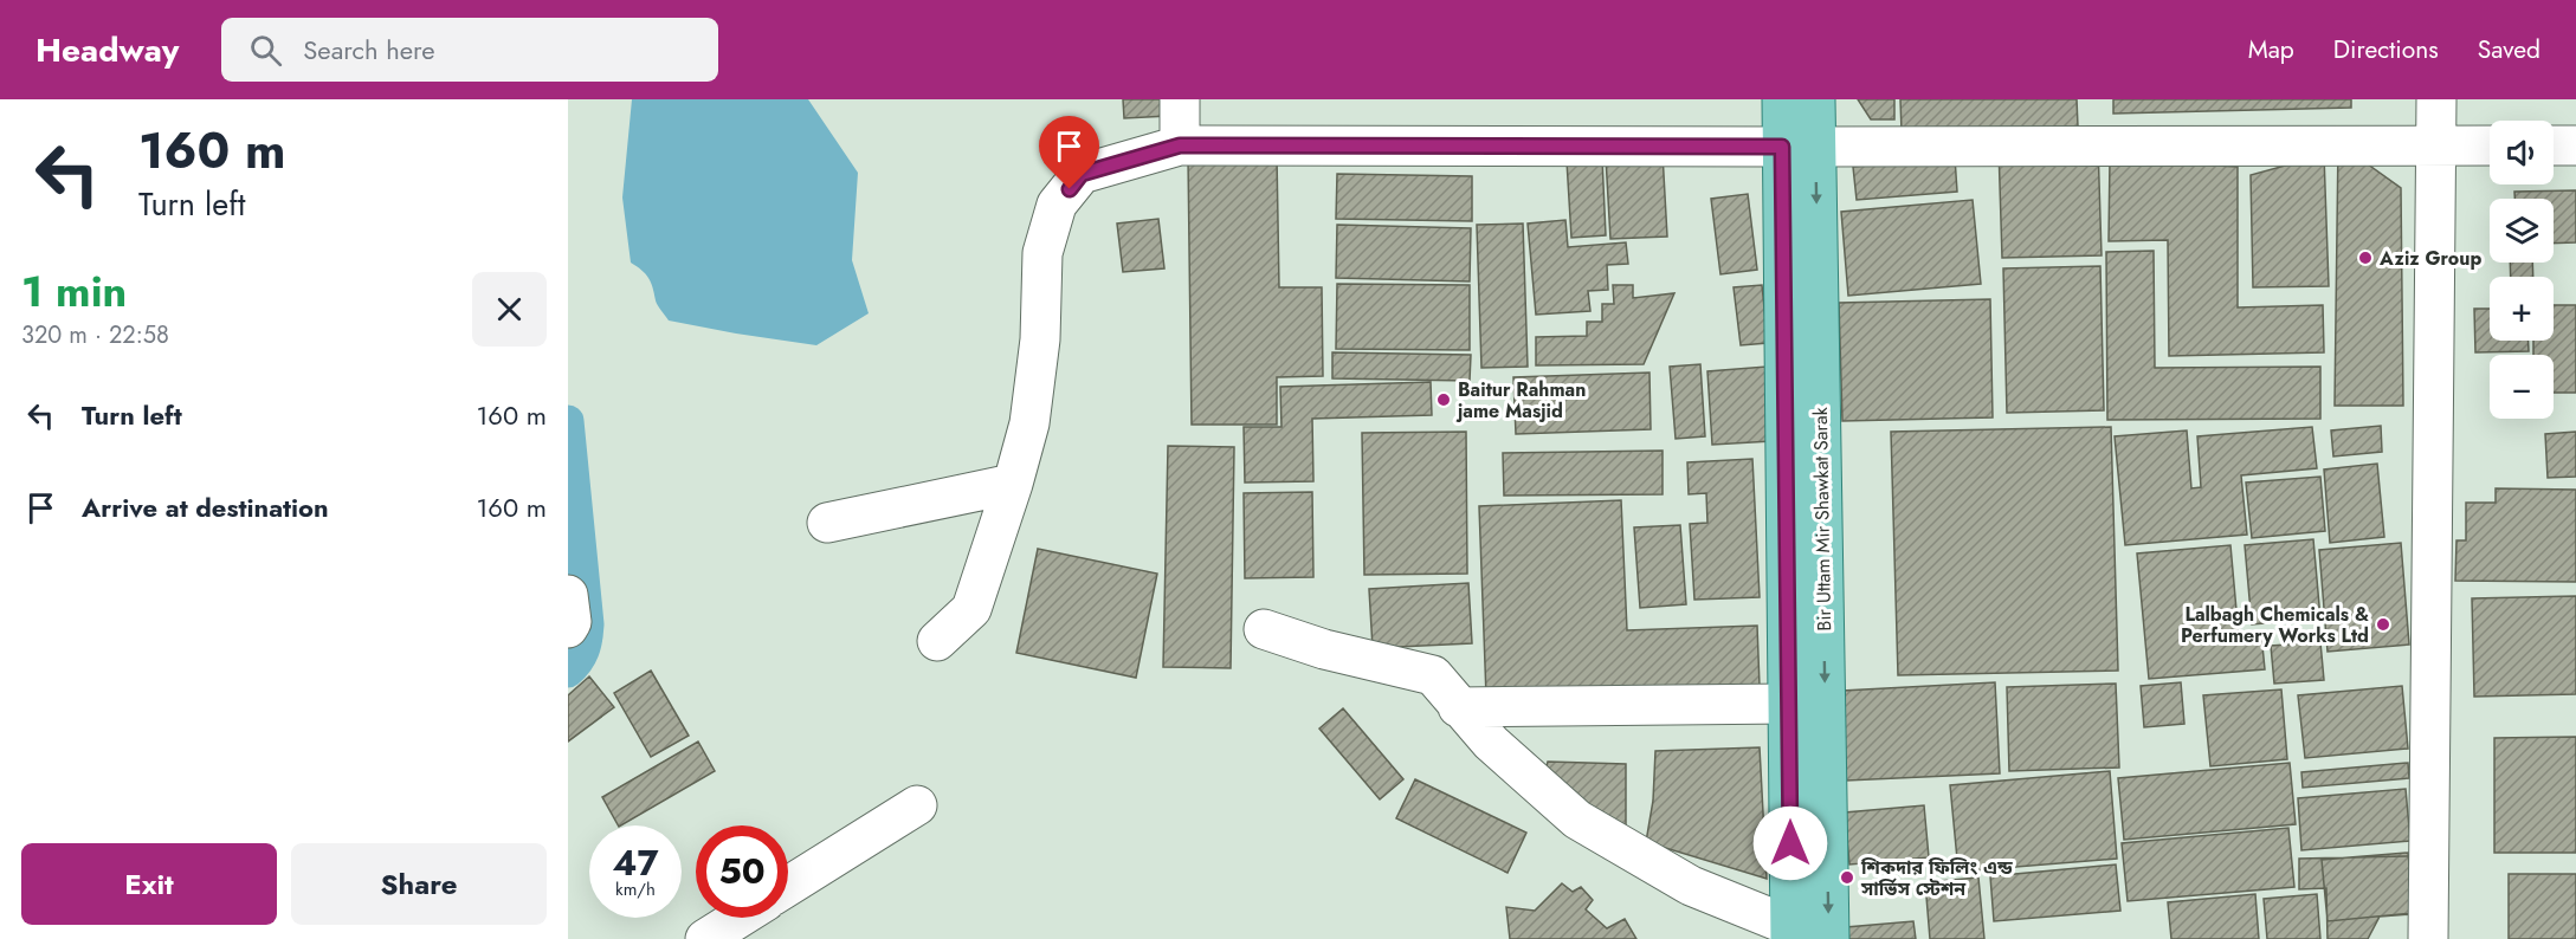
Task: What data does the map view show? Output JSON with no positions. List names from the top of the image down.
{
  "streets": {
    "main road": ["Bir Uttam Mir Shawkat Sarak"]
  },
  "places": [
    "Aziz Group",
    "Baitur Rahman jame Masjid",
    "Lalbagh Chemicals & Perfumery Works Ltd",
    "শিকদার ফিলিং এন্ড সার্ভিস স্টেশন"
  ],
  "page": {
    "header": "Headway",
    "search": "Search here",
    "nav": ["Map", "Directions", "Saved"],
    "turn": ["160 m", "Turn left"],
    "map_buttons": ["+", "−"],
    "heading": ["1 min", "320 m · 22:58"],
    "list": [
      {
        "name": "Turn left",
        "value": "160 m"
      },
      {
        "name": "Arrive at destination",
        "value": "160 m"
      }
    ],
    "speed": "47 km/h",
    "limit": "50",
    "buttons": ["Exit", "Share"]
  }
}
